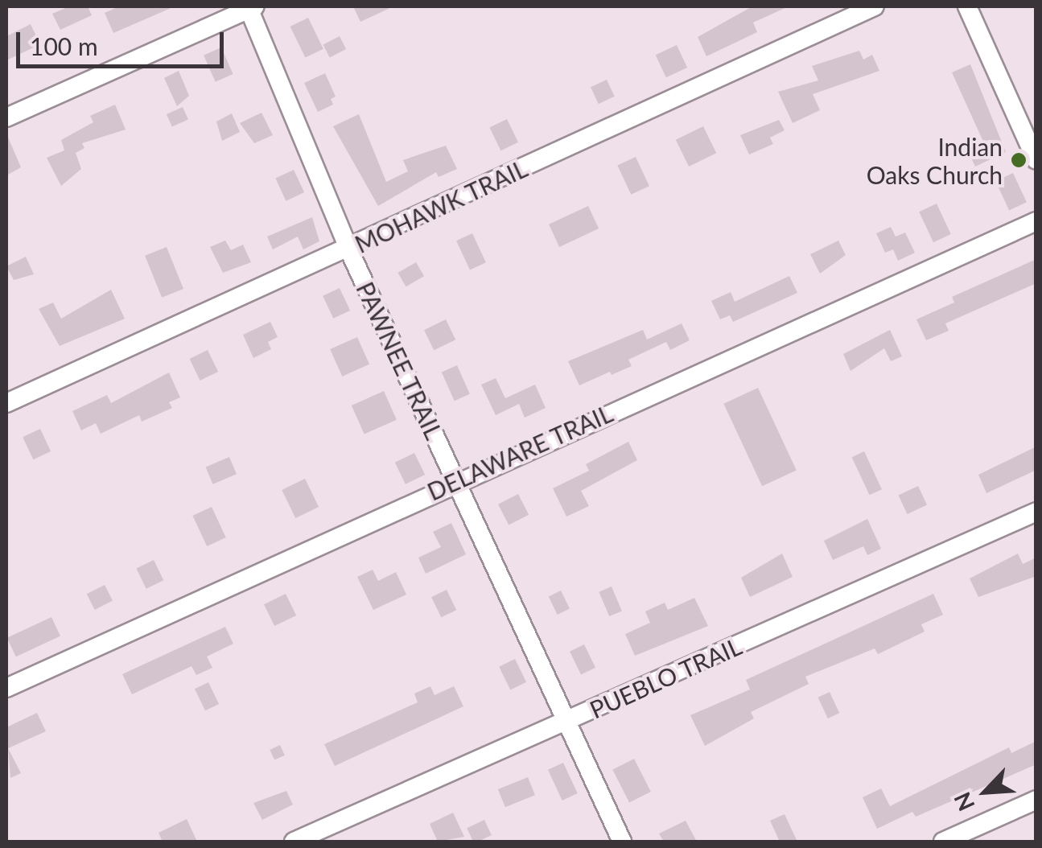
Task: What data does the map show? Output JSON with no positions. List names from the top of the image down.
{
  "streets": {
    "street": [
      "MOHAWK TRAIL",
      "PAWNEE TRAIL",
      "DELAWARE TRAIL",
      "PUEBLO TRAIL"
    ]
  },
  "crossings": [
    ["MOHAWK TRAIL", "PAWNEE TRAIL"],
    ["PAWNEE TRAIL", "DELAWARE TRAIL"],
    ["PAWNEE TRAIL", "PUEBLO TRAIL"]
  ],
  "places": ["Indian Oaks Church"],
  "scale_bar": "100 m",
  "north": "bottom left"
}
